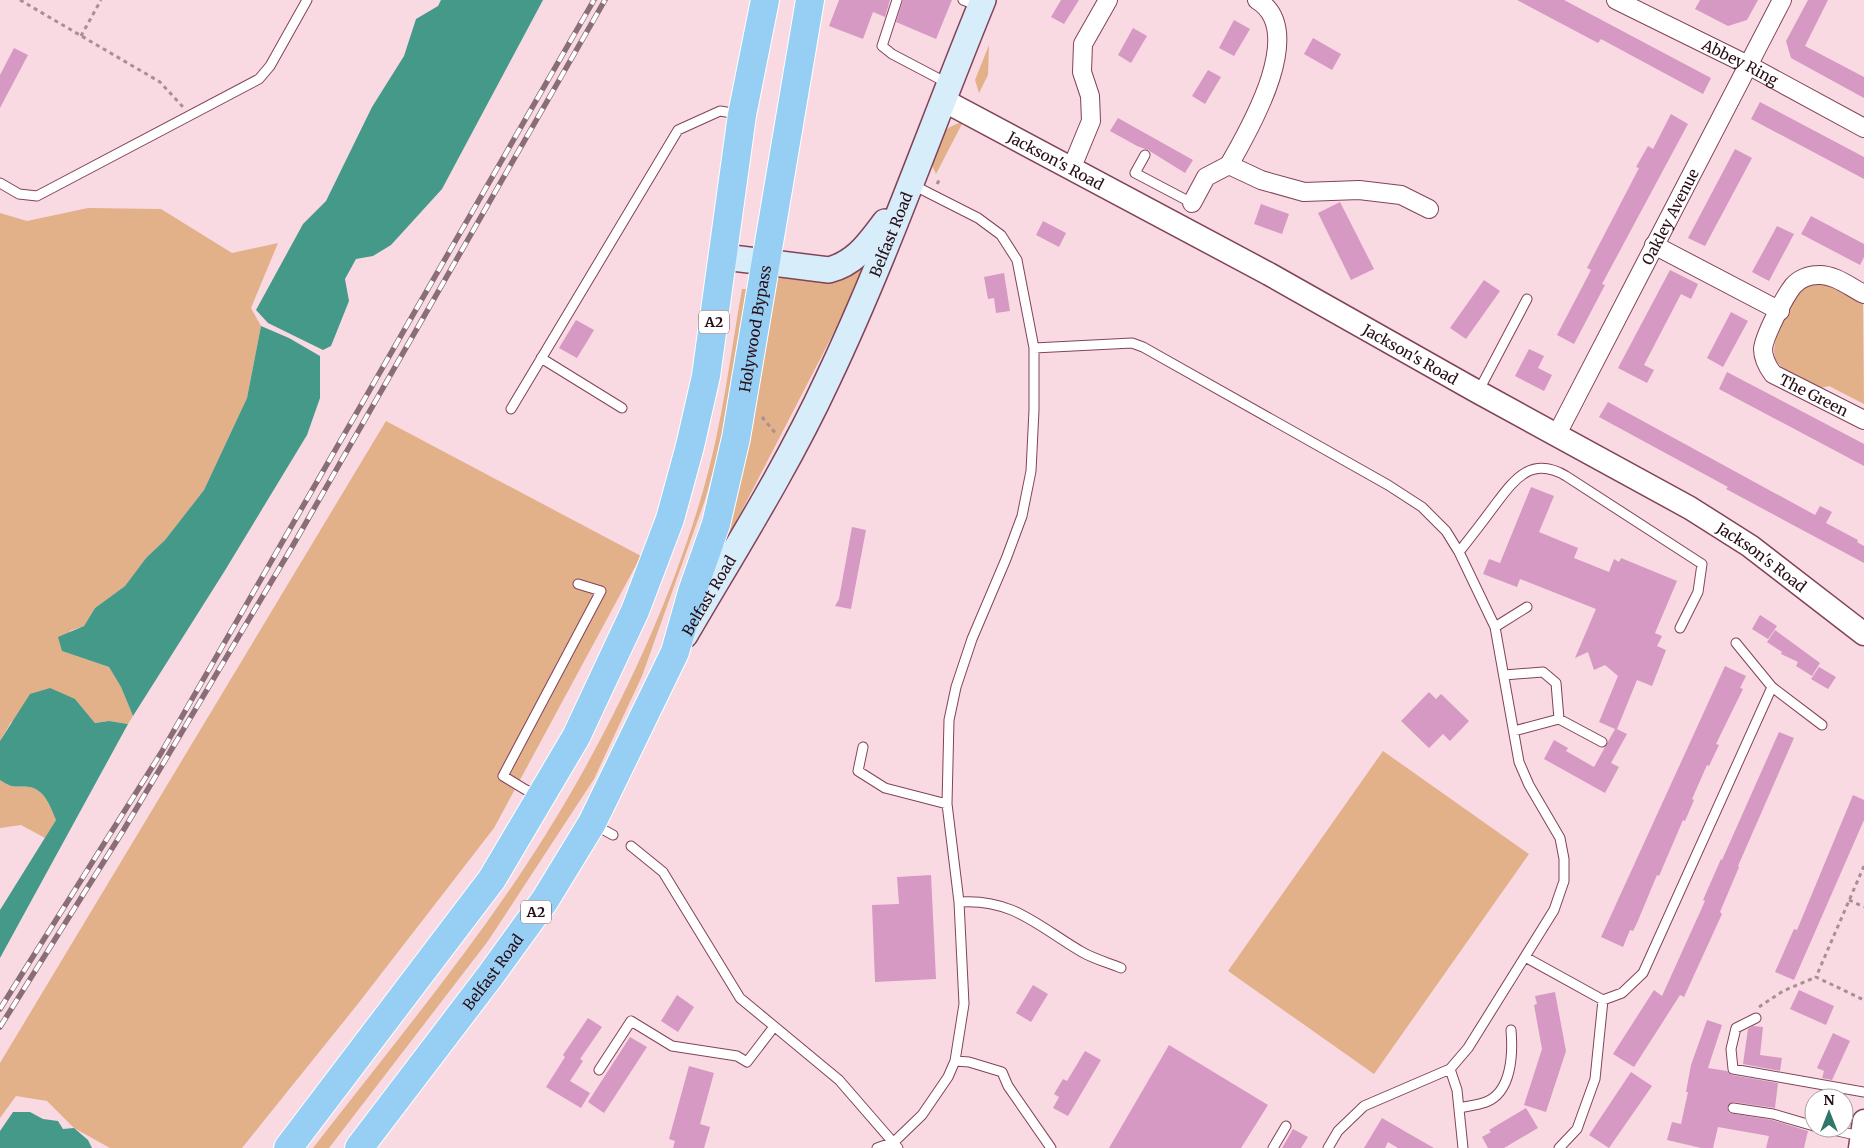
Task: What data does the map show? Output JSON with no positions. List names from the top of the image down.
{
  "streets": {
    "highway": ["Belfast Road", "A2", "Holywood Bypass"],
    "street": [
      "Abbey Ring",
      "Jackson's Road",
      "Oakley Avenue",
      "The Green"
    ]
  },
  "crossings": [
    ["Abbey Ring", "Oakley Avenue"],
    ["Jackson's Road", "Oakley Avenue"],
    ["Jackson's Road", "Belfast Road"],
    ["Belfast Road", "Holywood Bypass"]
  ],
  "north": "top"
}
